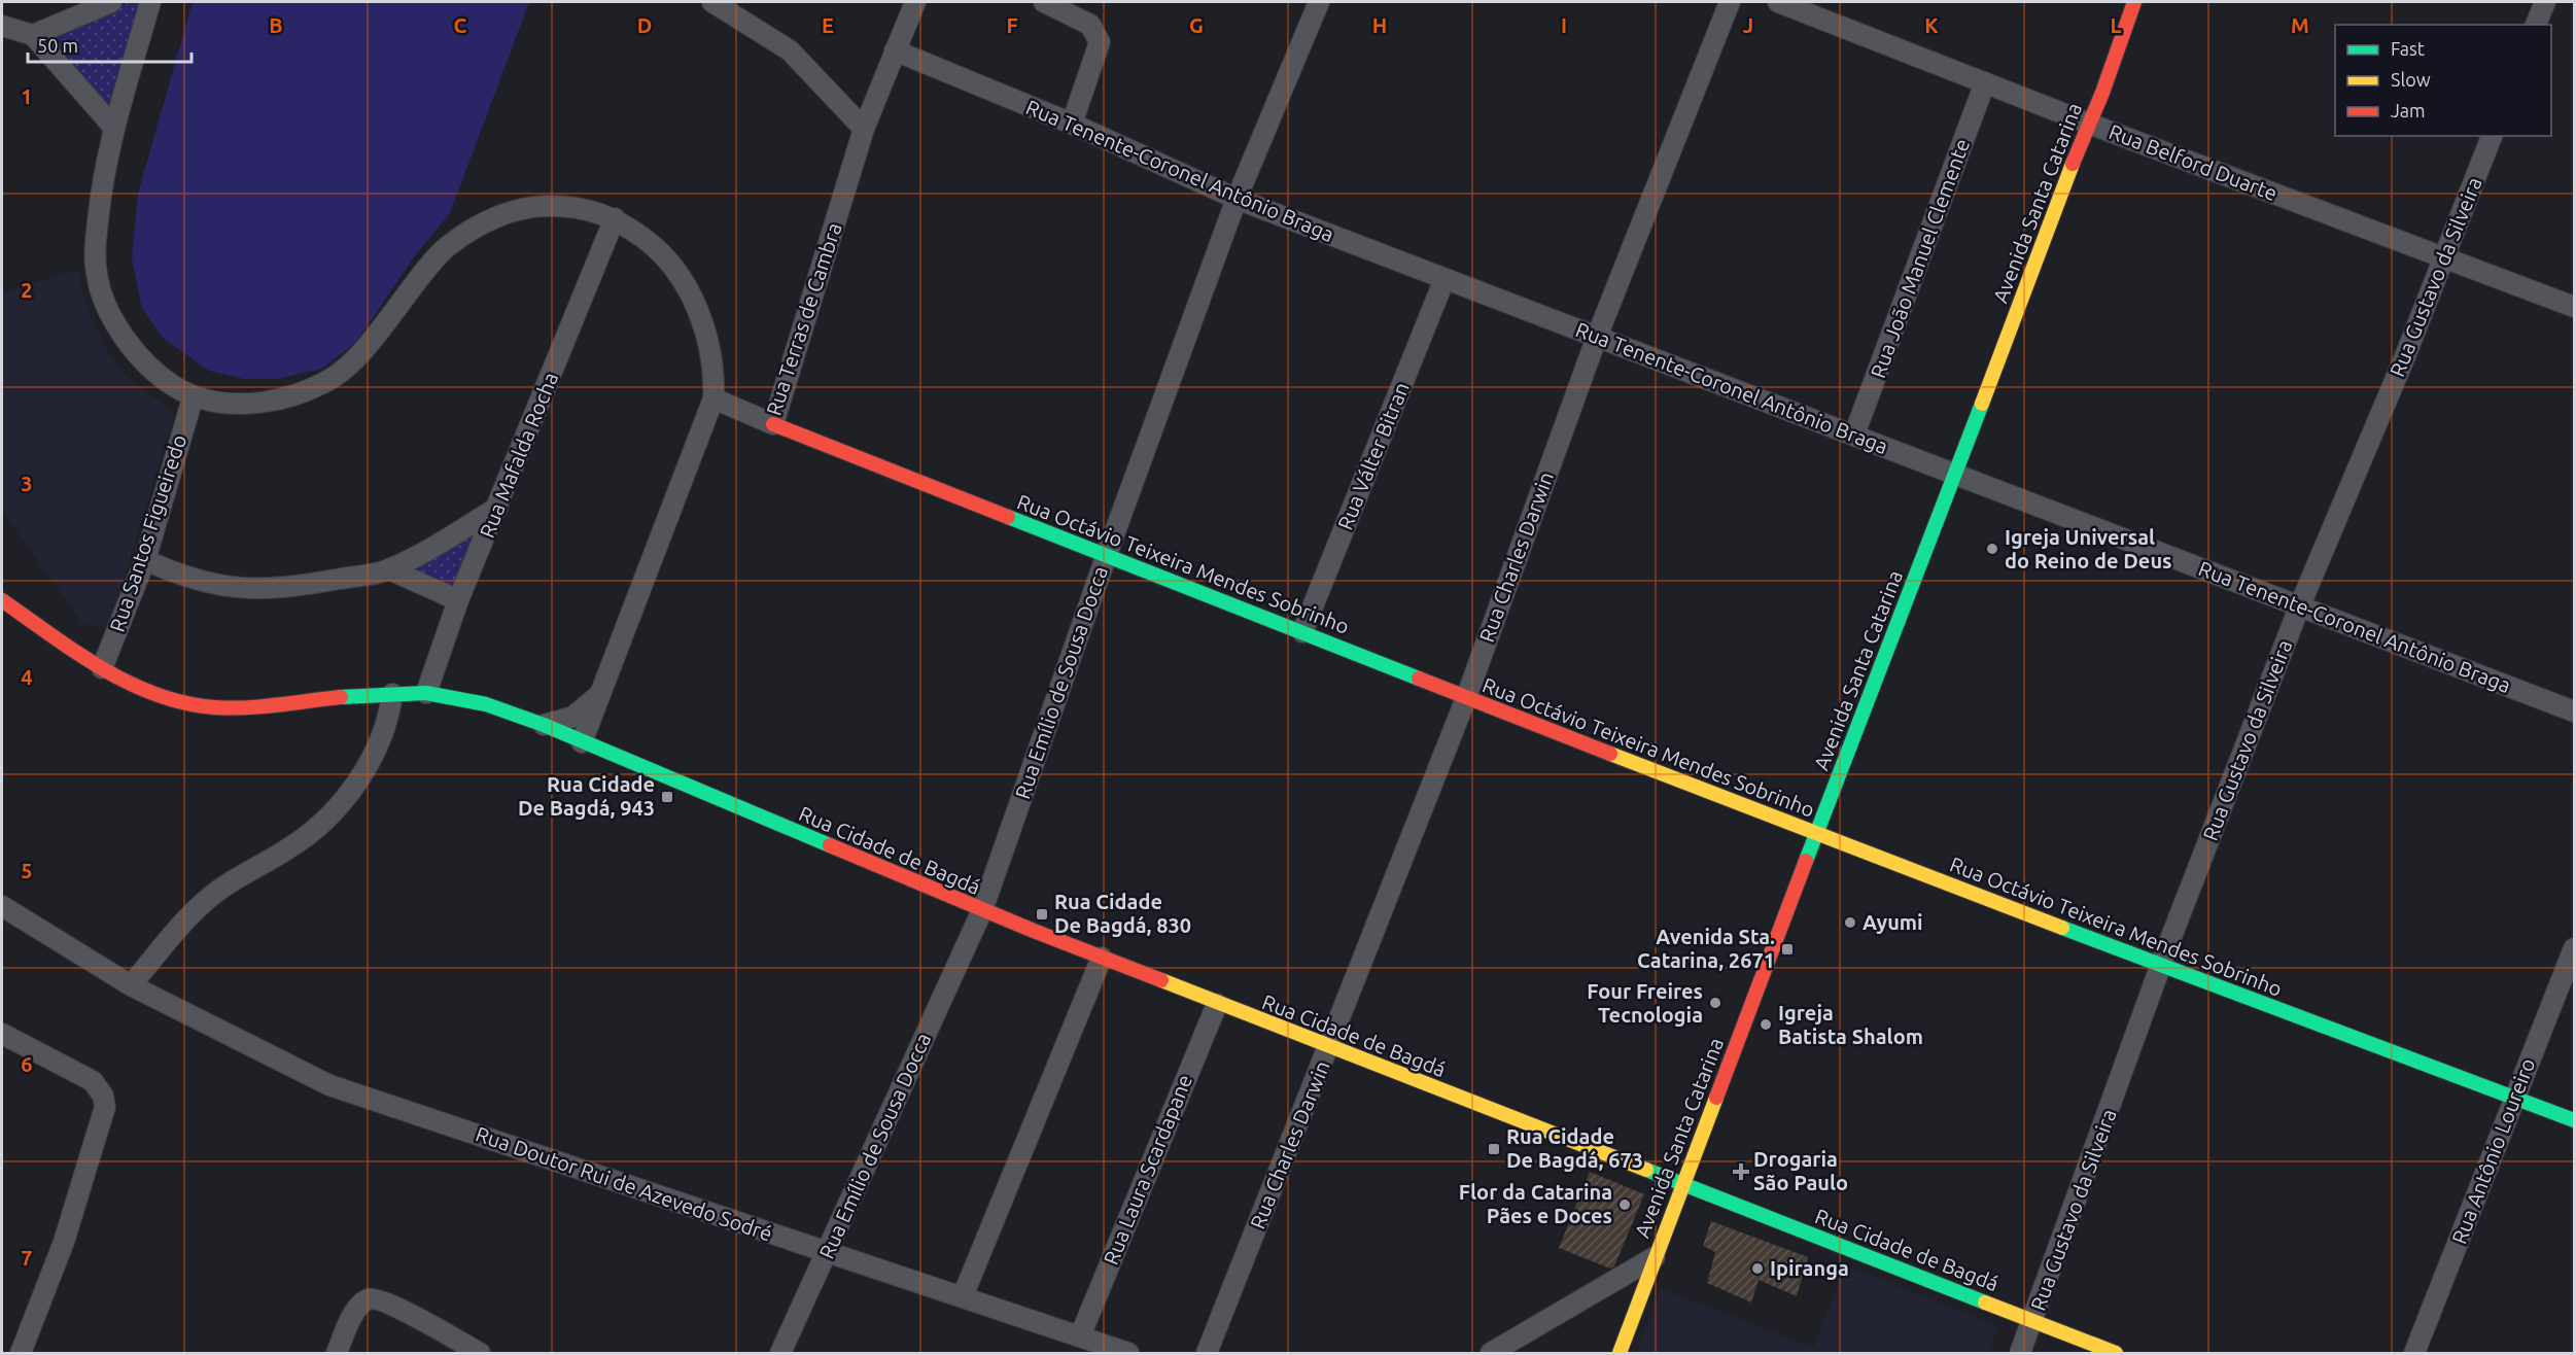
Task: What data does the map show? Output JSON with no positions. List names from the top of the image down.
{
  "streets": {
    "street": [
      "Rua Belford Duarte",
      "Rua Tenente-Coronel Antônio Braga",
      "Avenida Santa Catarina",
      "Rua João Manuel Clemente",
      "Rua Gustavo da Silveira",
      "Rua Terras de Cambra",
      "Rua Mafalda Rocha",
      "Rua Válter Bitran",
      "Rua Santos Figueiredo",
      "Rua Charles Darwin",
      "Rua Octávio Teixeira Mendes Sobrinho",
      "Rua Emílio de Sousa Docca",
      "Rua Cidade de Bagdá",
      "Rua Antônio Loureiro",
      "Rua Laura Scardapane",
      "Rua Doutor Rui de Azevedo Sodré"
    ]
  },
  "crossings": [
    ["Rua Belford Duarte", "Avenida Santa Catarina"],
    ["Rua Belford Duarte", "Rua João Manuel Clemente"],
    ["Rua Belford Duarte", "Rua Gustavo da Silveira"],
    ["Rua Tenente-Coronel Antônio Braga", "Avenida Santa Catarina"],
    ["Rua Tenente-Coronel Antônio Braga", "Rua João Manuel Clemente"],
    ["Rua Tenente-Coronel Antônio Braga", "Rua Gustavo da Silveira"],
    ["Rua Tenente-Coronel Antônio Braga", "Rua Terras de Cambra"],
    ["Rua Tenente-Coronel Antônio Braga", "Rua Válter Bitran"],
    ["Rua Tenente-Coronel Antônio Braga", "Rua Charles Darwin"],
    ["Rua Tenente-Coronel Antônio Braga", "Rua Emílio de Sousa Docca"],
    ["Avenida Santa Catarina", "Rua Octávio Teixeira Mendes Sobrinho"],
    ["Avenida Santa Catarina", "Rua Cidade de Bagdá"],
    ["Rua Gustavo da Silveira", "Rua Octávio Teixeira Mendes Sobrinho"],
    ["Rua Gustavo da Silveira", "Rua Cidade de Bagdá"],
    ["Rua Terras de Cambra", "Rua Octávio Teixeira Mendes Sobrinho"],
    ["Rua Mafalda Rocha", "Rua Cidade de Bagdá"],
    ["Rua Válter Bitran", "Rua Octávio Teixeira Mendes Sobrinho"],
    ["Rua Santos Figueiredo", "Rua Cidade de Bagdá"],
    ["Rua Charles Darwin", "Rua Octávio Teixeira Mendes Sobrinho"],
    ["Rua Charles Darwin", "Rua Cidade de Bagdá"],
    ["Rua Octávio Teixeira Mendes Sobrinho", "Rua Emílio de Sousa Docca"],
    ["Rua Octávio Teixeira Mendes Sobrinho", "Rua Antônio Loureiro"],
    ["Rua Emílio de Sousa Docca", "Rua Cidade de Bagdá"],
    ["Rua Emílio de Sousa Docca", "Rua Doutor Rui de Azevedo Sodré"],
    ["Rua Cidade de Bagdá", "Rua Laura Scardapane"],
    ["Rua Laura Scardapane", "Rua Doutor Rui de Azevedo Sodré"]
  ],
  "places": {
    "other": [
      "Igreja Universal do Reino de Deus",
      "Ayumi",
      "Four Freires Tecnologia",
      "Igreja Batista Shalom",
      "Flor da Catarina Pães e Doces",
      "Ipiranga"
    ],
    "transit": [
      "Rua Cidade De Bagdá, 943",
      "Rua Cidade De Bagdá, 830",
      "Avenida Sta. Catarina, 2671",
      "Rua Cidade De Bagdá, 673"
    ],
    "health": ["Drogaria São Paulo"]
  },
  "legend": ["Fast", "Slow", "Jam"],
  "scale_bar": "50 m",
  "grid": {
    "columns": [
      "B",
      "C",
      "D",
      "E",
      "F",
      "G",
      "H",
      "I",
      "J",
      "K",
      "L",
      "M"
    ],
    "rows": [
      "1",
      "2",
      "3",
      "4",
      "5",
      "6",
      "7"
    ]
  }
}
